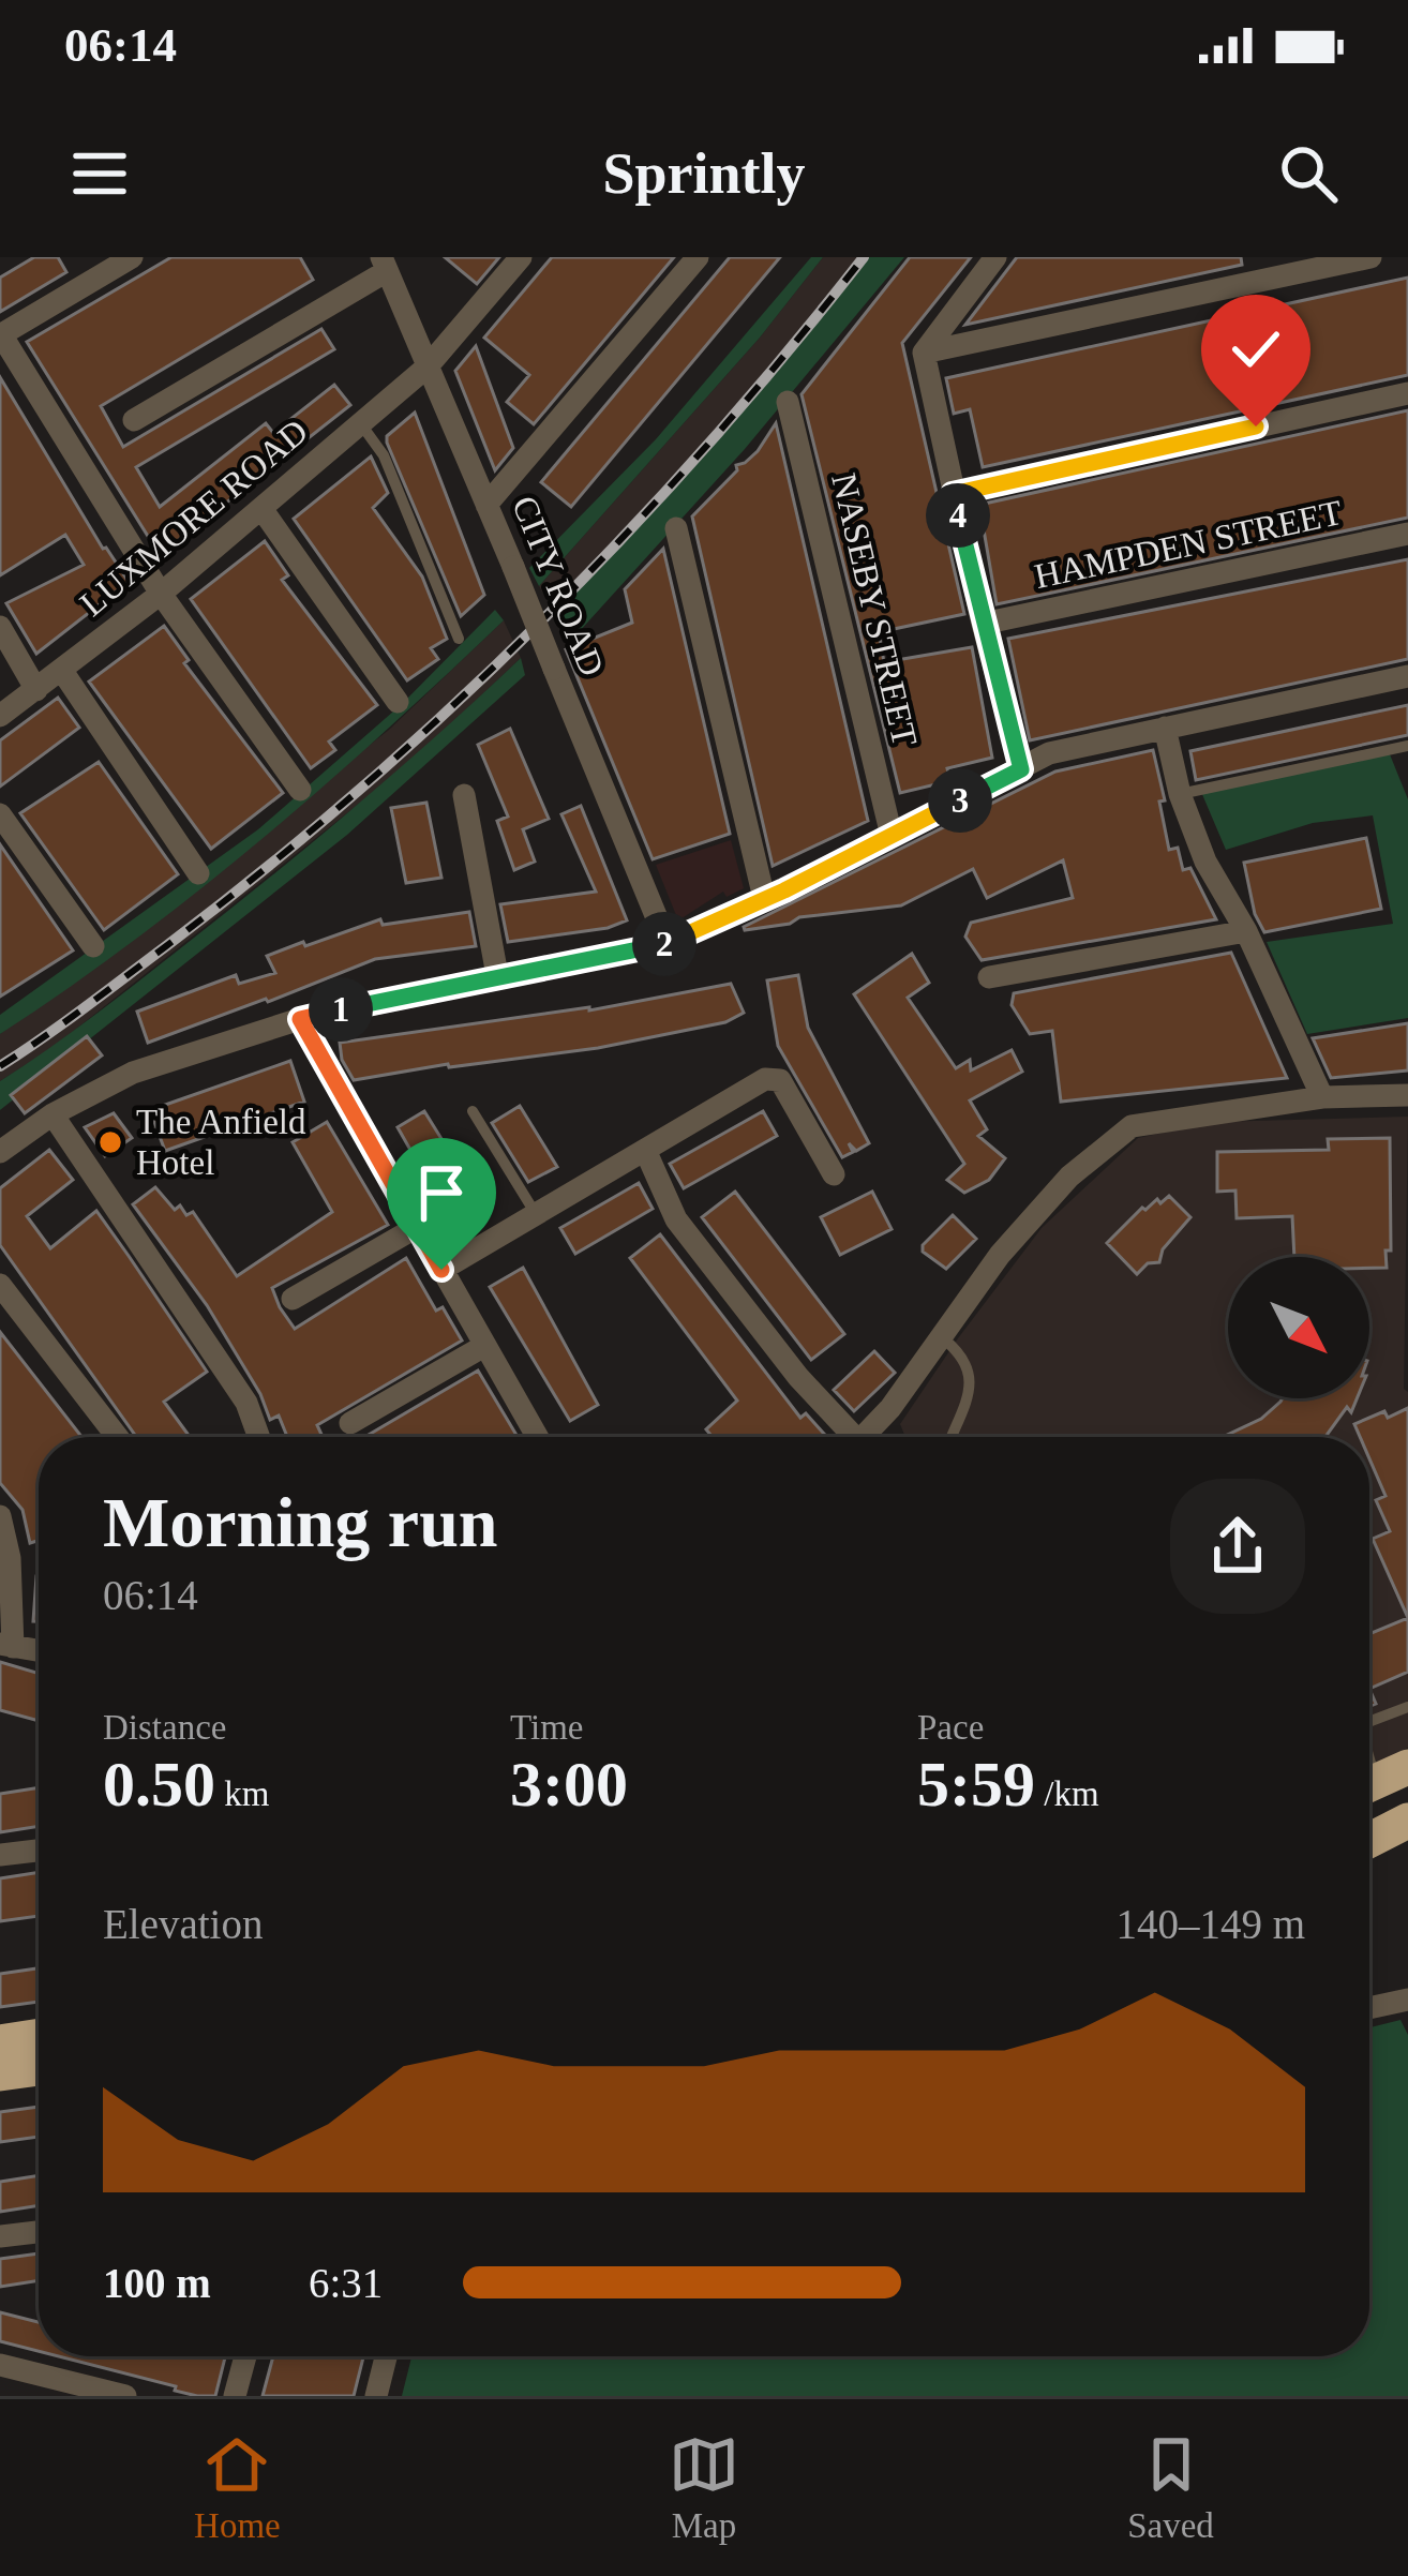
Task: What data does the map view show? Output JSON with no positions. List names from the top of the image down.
{
  "streets": {
    "street": [
      "LUXMORE ROAD",
      "HAMPDEN STREET",
      "CITY ROAD",
      "NASEBY STREET"
    ]
  },
  "crossings": [
    ["LUXMORE ROAD", "CITY ROAD"]
  ],
  "places": ["The Anfield Hotel"],
  "north": "bottom right",
  "page": {
    "status": "06:14",
    "header": "Sprintly",
    "pins": [
      "4",
      "3",
      "2",
      "1"
    ],
    "heading": ["Morning run", "06:14"],
    "stats": [
      ["Distance", "0.50 km"],
      ["Time", "3:00"],
      ["Pace", "5:59 /km"]
    ],
    "chart": ["Elevation", "140–149 m"],
    "list": [
      {
        "name": "100 m",
        "note": "6:31"
      }
    ],
    "tabs": ["Home", "Map", "Saved"]
  }
}
